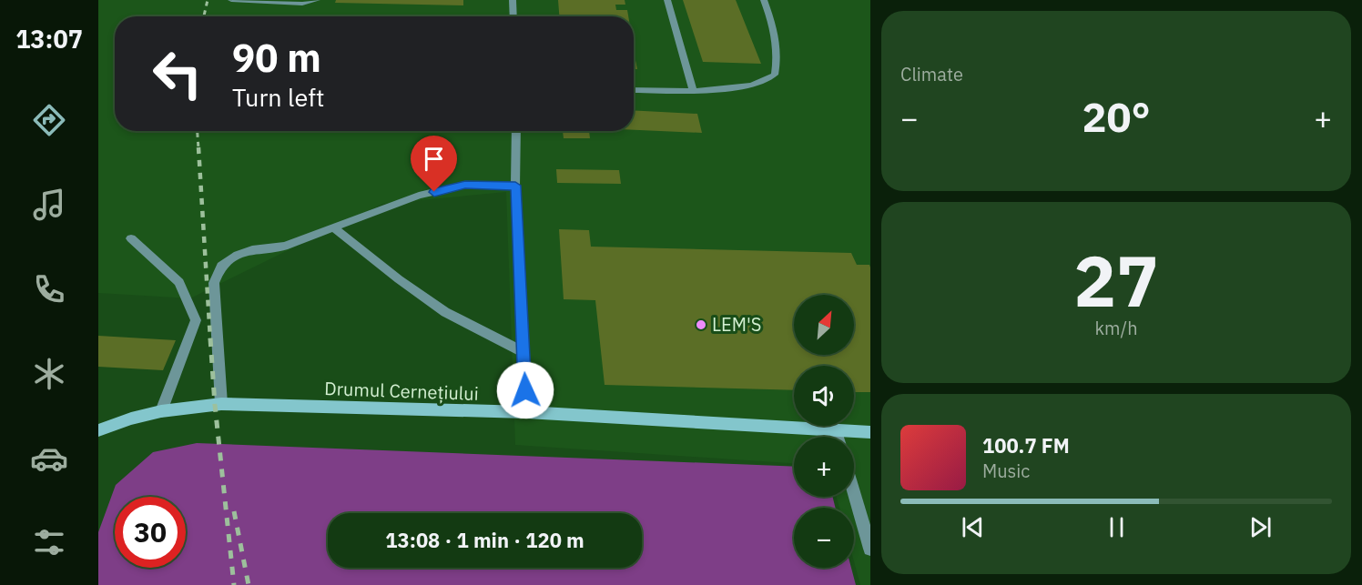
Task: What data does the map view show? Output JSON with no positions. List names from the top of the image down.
{
  "streets": {
    "main road": ["Drumul Cernețiului"]
  },
  "places": ["LEM'S"],
  "north": "top right",
  "page": {
    "tabs": "13:07",
    "tile": [
      "Climate",
      ["27", "km/h"]
    ],
    "turn": ["90 m", "Turn left"],
    "heat": ["−", "20°", "+"],
    "map_buttons": ["+", "−"],
    "song": ["100.7 FM", "Music"],
    "limit": "30",
    "trip": "13:08 · 1 min · 120 m"
  }
}
